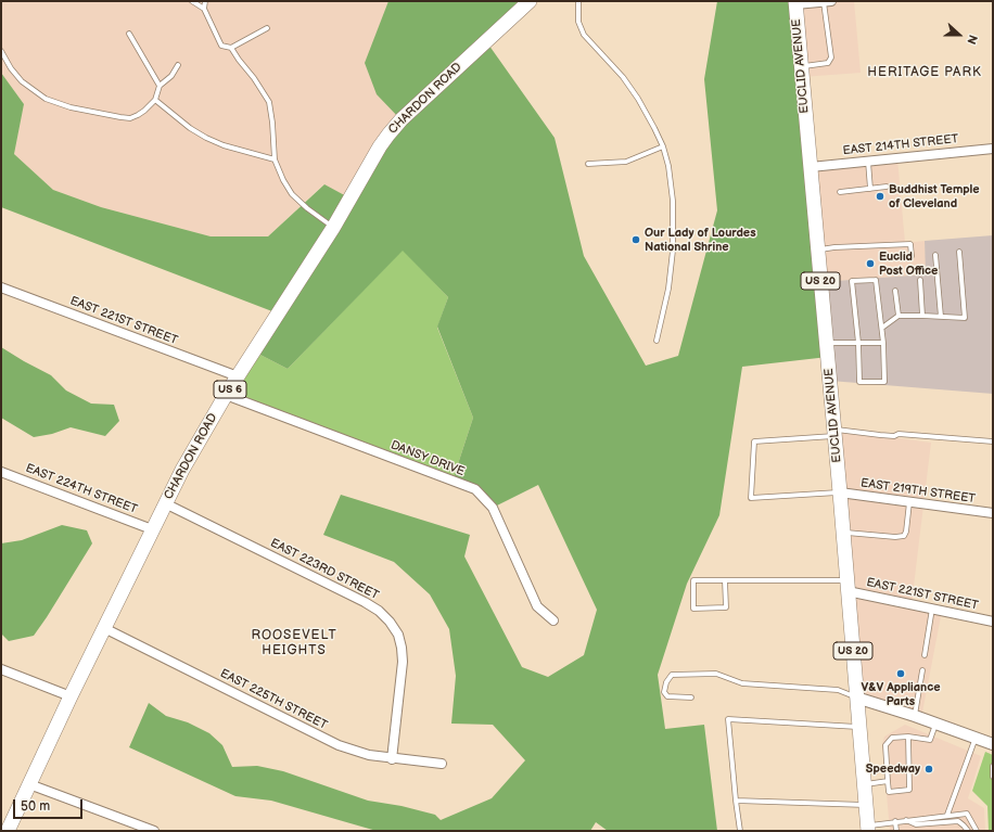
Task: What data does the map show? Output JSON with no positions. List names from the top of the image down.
{
  "streets": {
    "main road": [
      "EUCLID AVENUE",
      "CHARDON ROAD",
      "US 20",
      "US 6"
    ],
    "street": [
      "EAST 214TH STREET",
      "EAST 221ST STREET",
      "DANSY DRIVE",
      "EAST 224TH STREET",
      "EAST 219TH STREET",
      "EAST 223RD STREET",
      "EAST 225TH STREET"
    ]
  },
  "crossings": [
    ["EUCLID AVENUE", "EAST 214TH STREET"],
    ["EUCLID AVENUE", "EAST 221ST STREET"],
    ["EUCLID AVENUE", "EAST 219TH STREET"],
    ["CHARDON ROAD", "EAST 221ST STREET"],
    ["CHARDON ROAD", "DANSY DRIVE"],
    ["CHARDON ROAD", "EAST 224TH STREET"],
    ["CHARDON ROAD", "EAST 223RD STREET"],
    ["CHARDON ROAD", "EAST 225TH STREET"],
    ["EAST 223RD STREET", "EAST 225TH STREET"]
  ],
  "districts": ["HERITAGE PARK", "ROOSEVELT HEIGHTS"],
  "places": [
    "Buddhist Temple of Cleveland",
    "Our Lady of Lourdes National Shrine",
    "Euclid Post Office",
    "V&V Appliance Parts",
    "Speedway"
  ],
  "scale_bar": "50 m",
  "north": "right"
}
